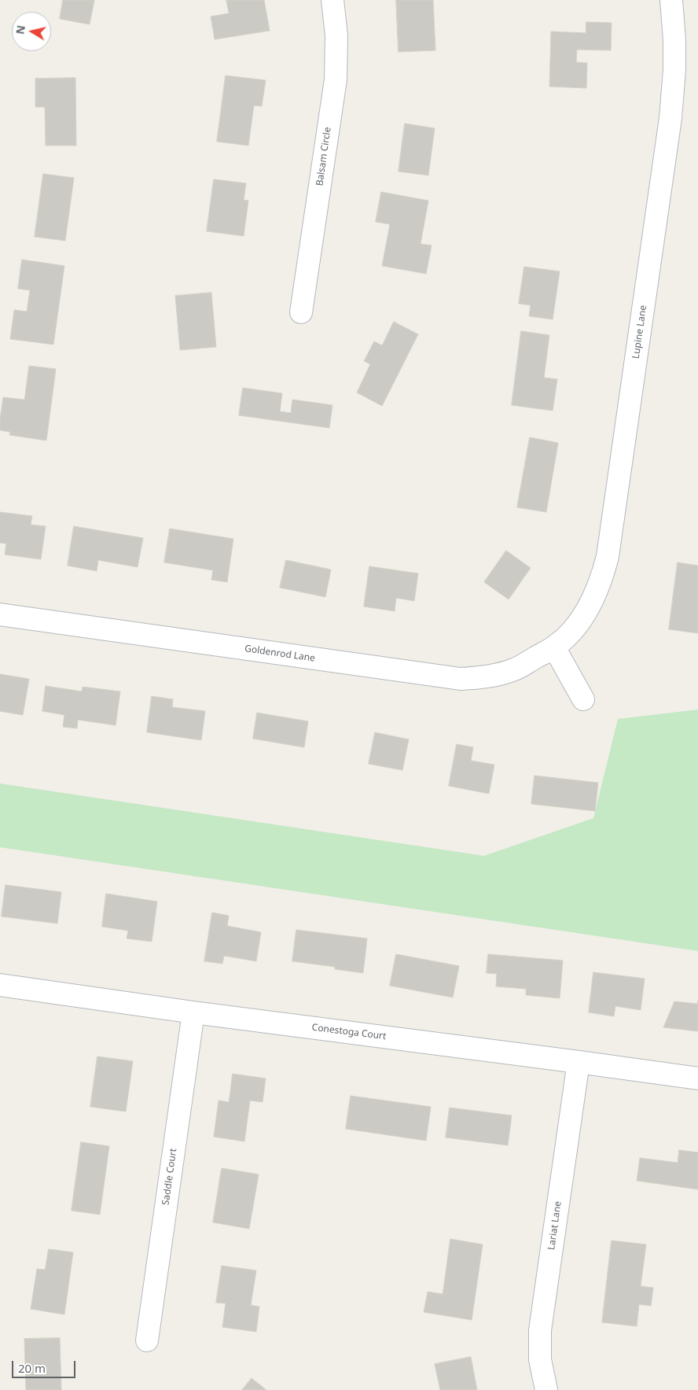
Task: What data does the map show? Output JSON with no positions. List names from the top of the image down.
{
  "streets": {
    "street": [
      "Balsam Circle",
      "Lupine Lane",
      "Goldenrod Lane",
      "Conestoga Court",
      "Saddle Court",
      "Lariat Lane"
    ]
  },
  "crossings": [
    ["Lupine Lane", "Goldenrod Lane"],
    ["Conestoga Court", "Saddle Court"],
    ["Conestoga Court", "Lariat Lane"]
  ],
  "scale_bar": "20 m",
  "north": "left"
}
